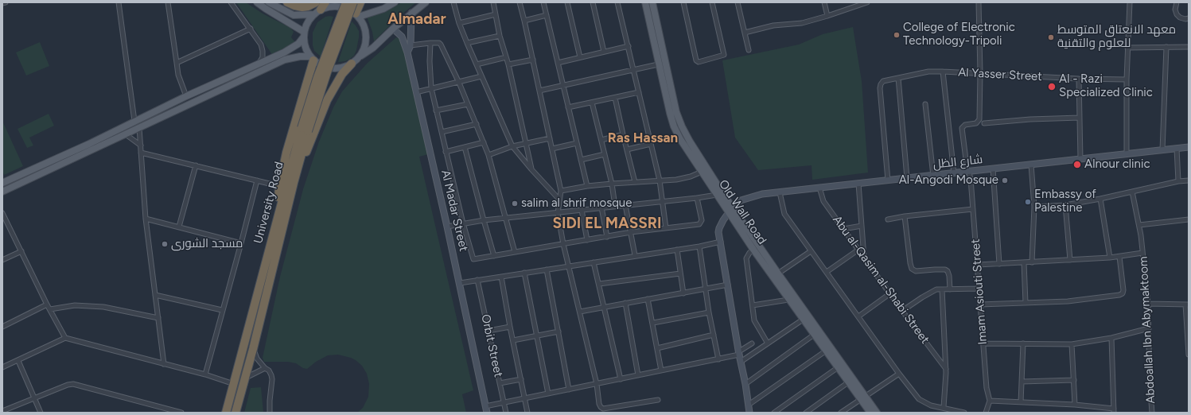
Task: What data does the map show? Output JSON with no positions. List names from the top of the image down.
{
  "streets": {
    "highway": ["University Road"],
    "main road": ["Old Wall Road"],
    "street": [
      "Al Yasser Street",
      "شارع الظل",
      "Al Madar Street",
      "Abu al-Qasim al-Shabi Street",
      "Imam Asiouti Street",
      "Abdoallah Ibn Abymaktoom",
      "Orbit Street"
    ]
  },
  "crossings": [
    ["Al Yasser Street", "شارع الظل"],
    ["Al Yasser Street", "Imam Asiouti Street"],
    ["شارع الظل", "Old Wall Road"],
    ["شارع الظل", "Abu al-Qasim al-Shabi Street"],
    ["شارع الظل", "Imam Asiouti Street"]
  ],
  "districts": ["Almadar", "Ras Hassan", "SIDI EL MASSRI"],
  "places": [
    "College of Electronic Technology-Tripoli",
    "معهد الانعتاق المتوسط للعلوم والتقنية",
    "Al - Razi Specialized Clinic",
    "Alnour clinic",
    "Al-Angodi Mosque",
    "Embassy of Palestine",
    "salim al shrif mosque",
    "مسجد الشورى"
  ]
}
